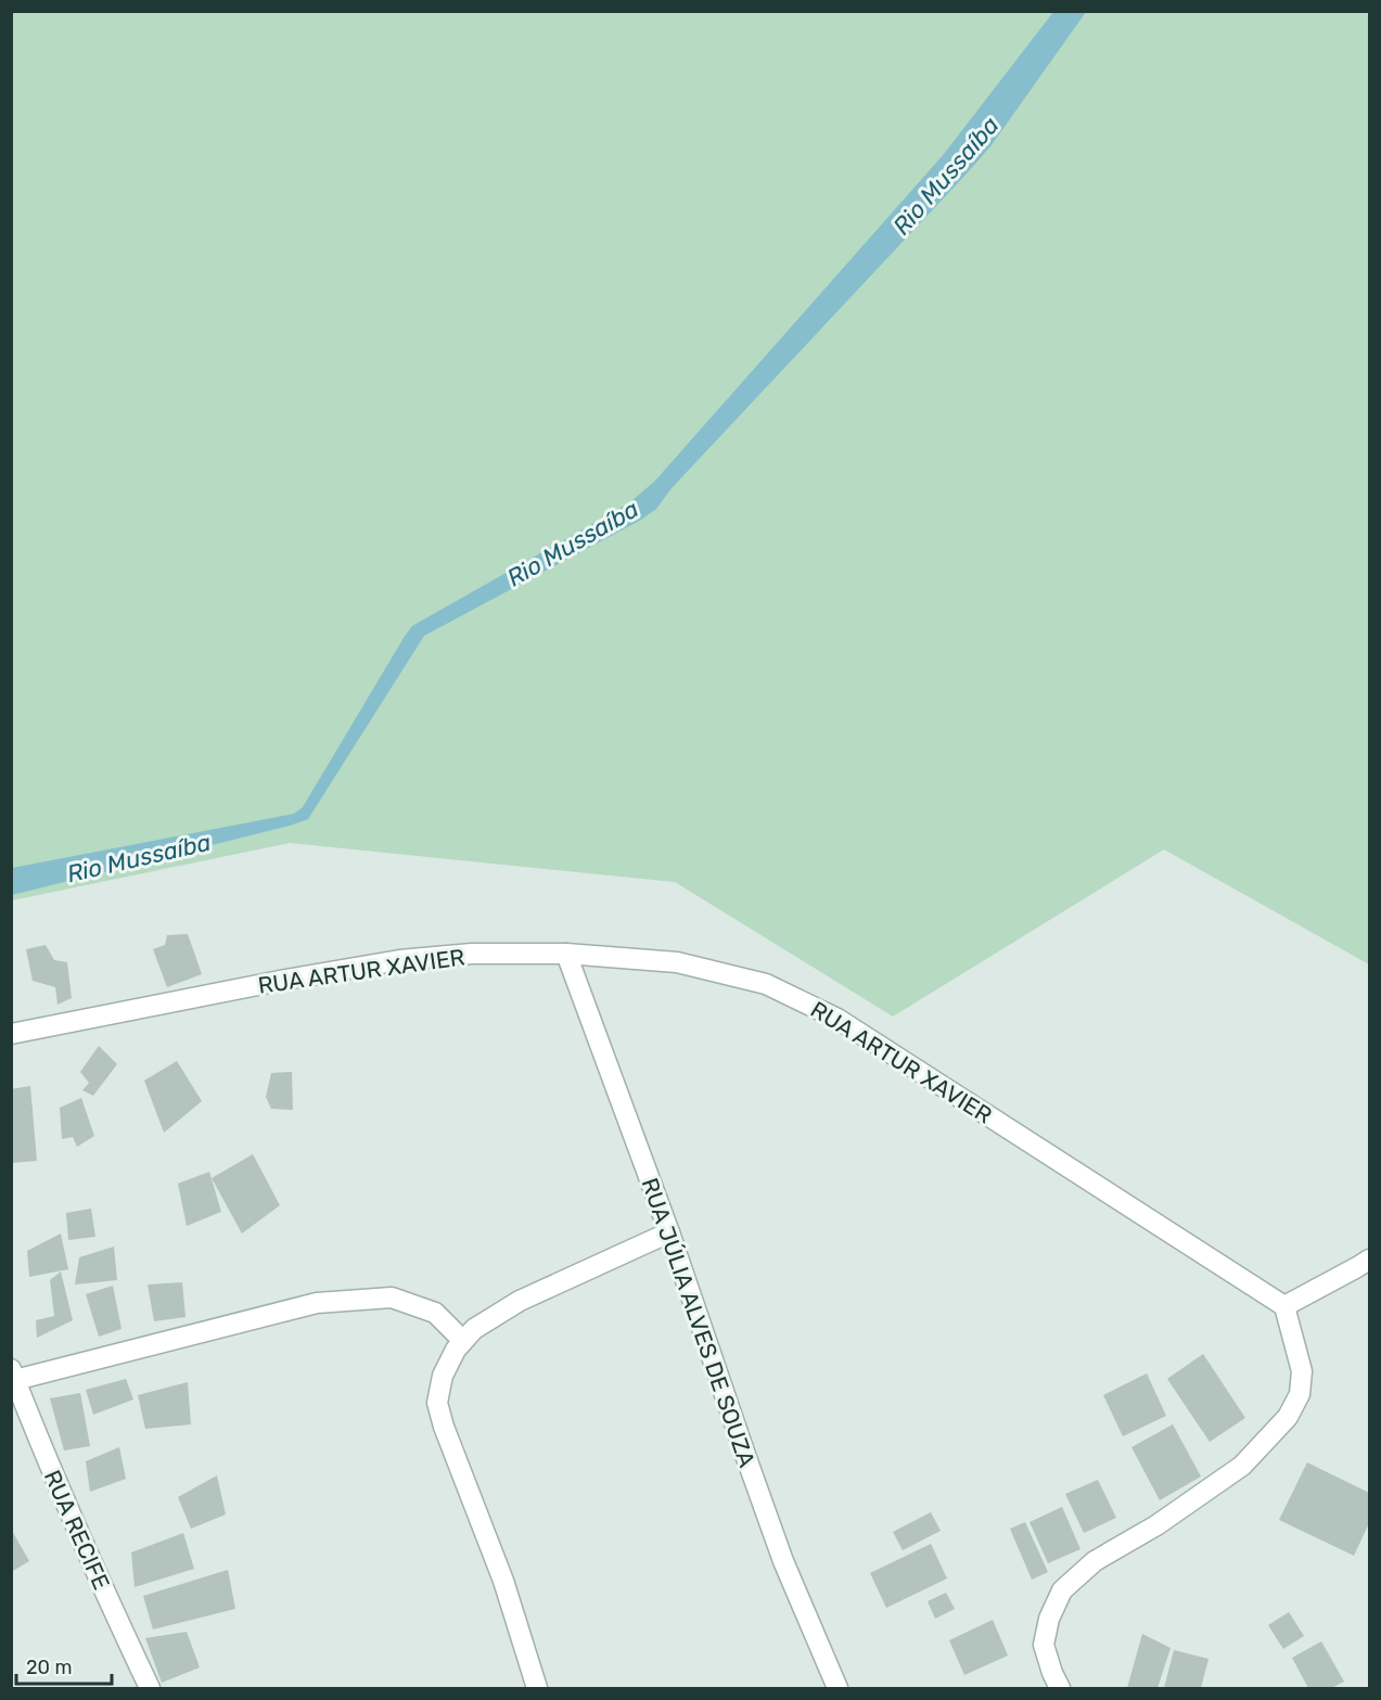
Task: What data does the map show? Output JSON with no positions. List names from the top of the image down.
{
  "streets": {
    "street": ["RUA ARTUR XAVIER", "RUA JÚLIA ALVES DE SOUZA", "RUA RECIFE"]
  },
  "crossings": [
    ["RUA ARTUR XAVIER", "RUA JÚLIA ALVES DE SOUZA"]
  ],
  "water": ["Rio Mussaíba"],
  "scale_bar": "20 m"
}
